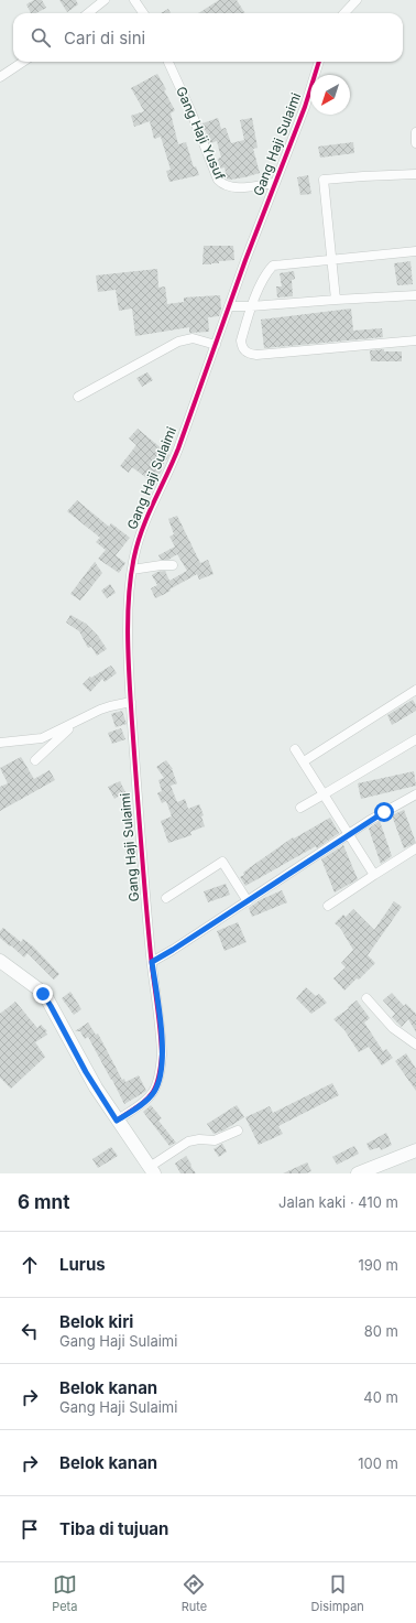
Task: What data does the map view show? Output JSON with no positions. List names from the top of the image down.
{
  "streets": {
    "street": ["Gang Haji Yusuf", "Gang Haji Sulaimi"]
  },
  "crossings": [
    ["Gang Haji Yusuf", "Gang Haji Sulaimi"]
  ],
  "north": "bottom left",
  "page": {
    "search": "Cari di sini",
    "heading": ["6 mnt", "Jalan kaki · 410 m"],
    "list": [
      ["Lurus", "190 m"],
      ["Belok kiri", "Gang Haji Sulaimi", "80 m"],
      ["Belok kanan", "Gang Haji Sulaimi", "40 m"],
      ["Belok kanan", "100 m"],
      "Tiba di tujuan"
    ],
    "nav": ["Peta", "Rute", "Disimpan"]
  }
}
